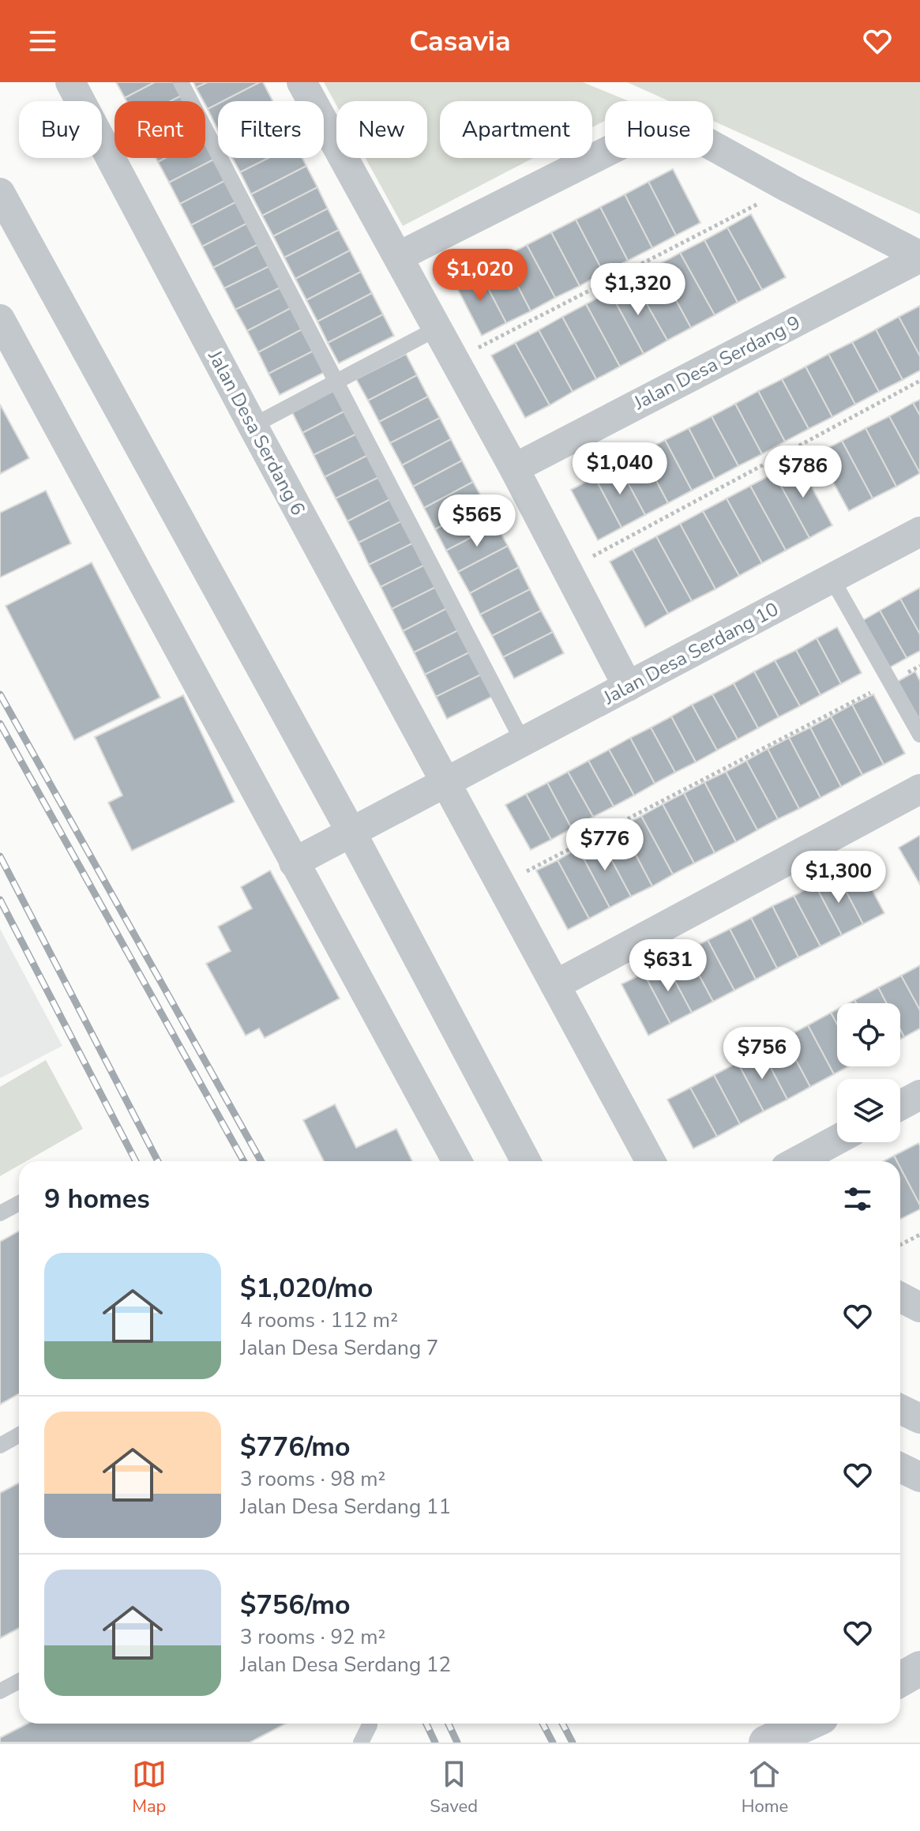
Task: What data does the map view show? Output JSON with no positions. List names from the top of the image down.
{
  "streets": {
    "street": ["Jalan Desa Serdang 9", "Jalan Desa Serdang 6", "Jalan Desa Serdang 10"]
  },
  "crossings": [
    ["Jalan Desa Serdang 6", "Jalan Desa Serdang 10"]
  ],
  "page": {
    "header": "Casavia",
    "chip": [
      "Buy",
      "Rent",
      "Filters",
      "New",
      "Apartment",
      "House"
    ],
    "price": [
      "$1,020",
      "$1,320",
      "$1,040",
      "$786",
      "$565",
      "$776",
      "$1,300",
      "$631",
      "$756"
    ],
    "heading": "9 homes",
    "list": [
      {
        "name": "$1,020/mo",
        "note": "4 rooms · 112 m² · Jalan Desa Serdang 7"
      },
      {
        "name": "$776/mo",
        "note": "3 rooms · 98 m² · Jalan Desa Serdang 11"
      },
      {
        "name": "$756/mo",
        "note": "3 rooms · 92 m² · Jalan Desa Serdang 12"
      }
    ],
    "tabs": ["Map", "Saved", "Home"]
  }
}
